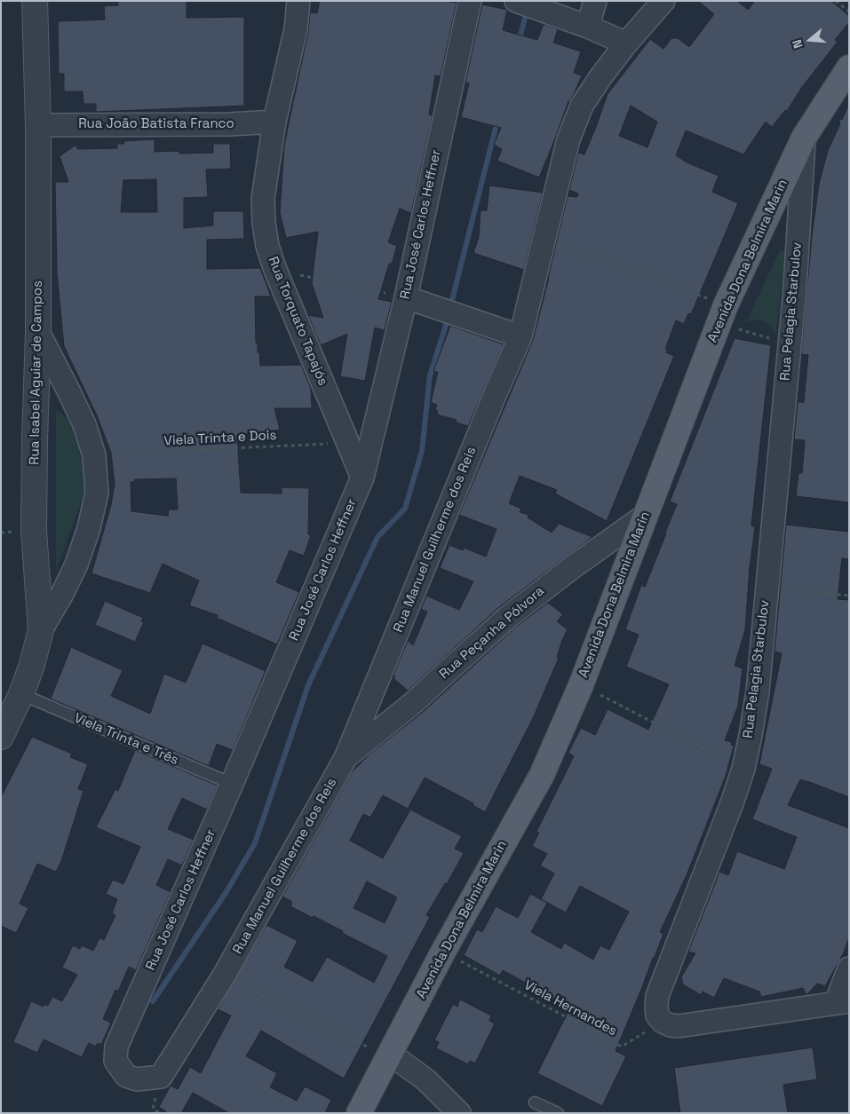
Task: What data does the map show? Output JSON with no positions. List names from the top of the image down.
{
  "streets": {
    "main road": ["Avenida Dona Belmira Marin"],
    "street": [
      "Rua João Batista Franco",
      "Rua José Carlos Heffner",
      "Rua Pelagia Starbulov",
      "Rua Torquato Tapajós",
      "Rua Isabel Aguiar de Campos",
      "Rua Manuel Guilherme dos Reis",
      "Rua Peçanha Pólvora"
    ],
    "lane": ["Viela Trinta e Três"],
    "path": ["Viela Trinta e Dois", "Viela Hernandes"]
  },
  "crossings": [
    ["Rua João Batista Franco", "Rua Torquato Tapajós"],
    ["Rua João Batista Franco", "Rua Isabel Aguiar de Campos"],
    ["Rua José Carlos Heffner", "Rua Torquato Tapajós"],
    ["Rua José Carlos Heffner", "Rua Manuel Guilherme dos Reis"],
    ["Rua José Carlos Heffner", "Viela Trinta e Três"],
    ["Avenida Dona Belmira Marin", "Rua Pelagia Starbulov"],
    ["Avenida Dona Belmira Marin", "Rua Peçanha Pólvora"],
    ["Rua Pelagia Starbulov", "Viela Hernandes"],
    ["Rua Torquato Tapajós", "Viela Trinta e Dois"],
    ["Rua Isabel Aguiar de Campos", "Viela Trinta e Três"],
    ["Rua Manuel Guilherme dos Reis", "Rua Peçanha Pólvora"]
  ],
  "north": "left"
}
